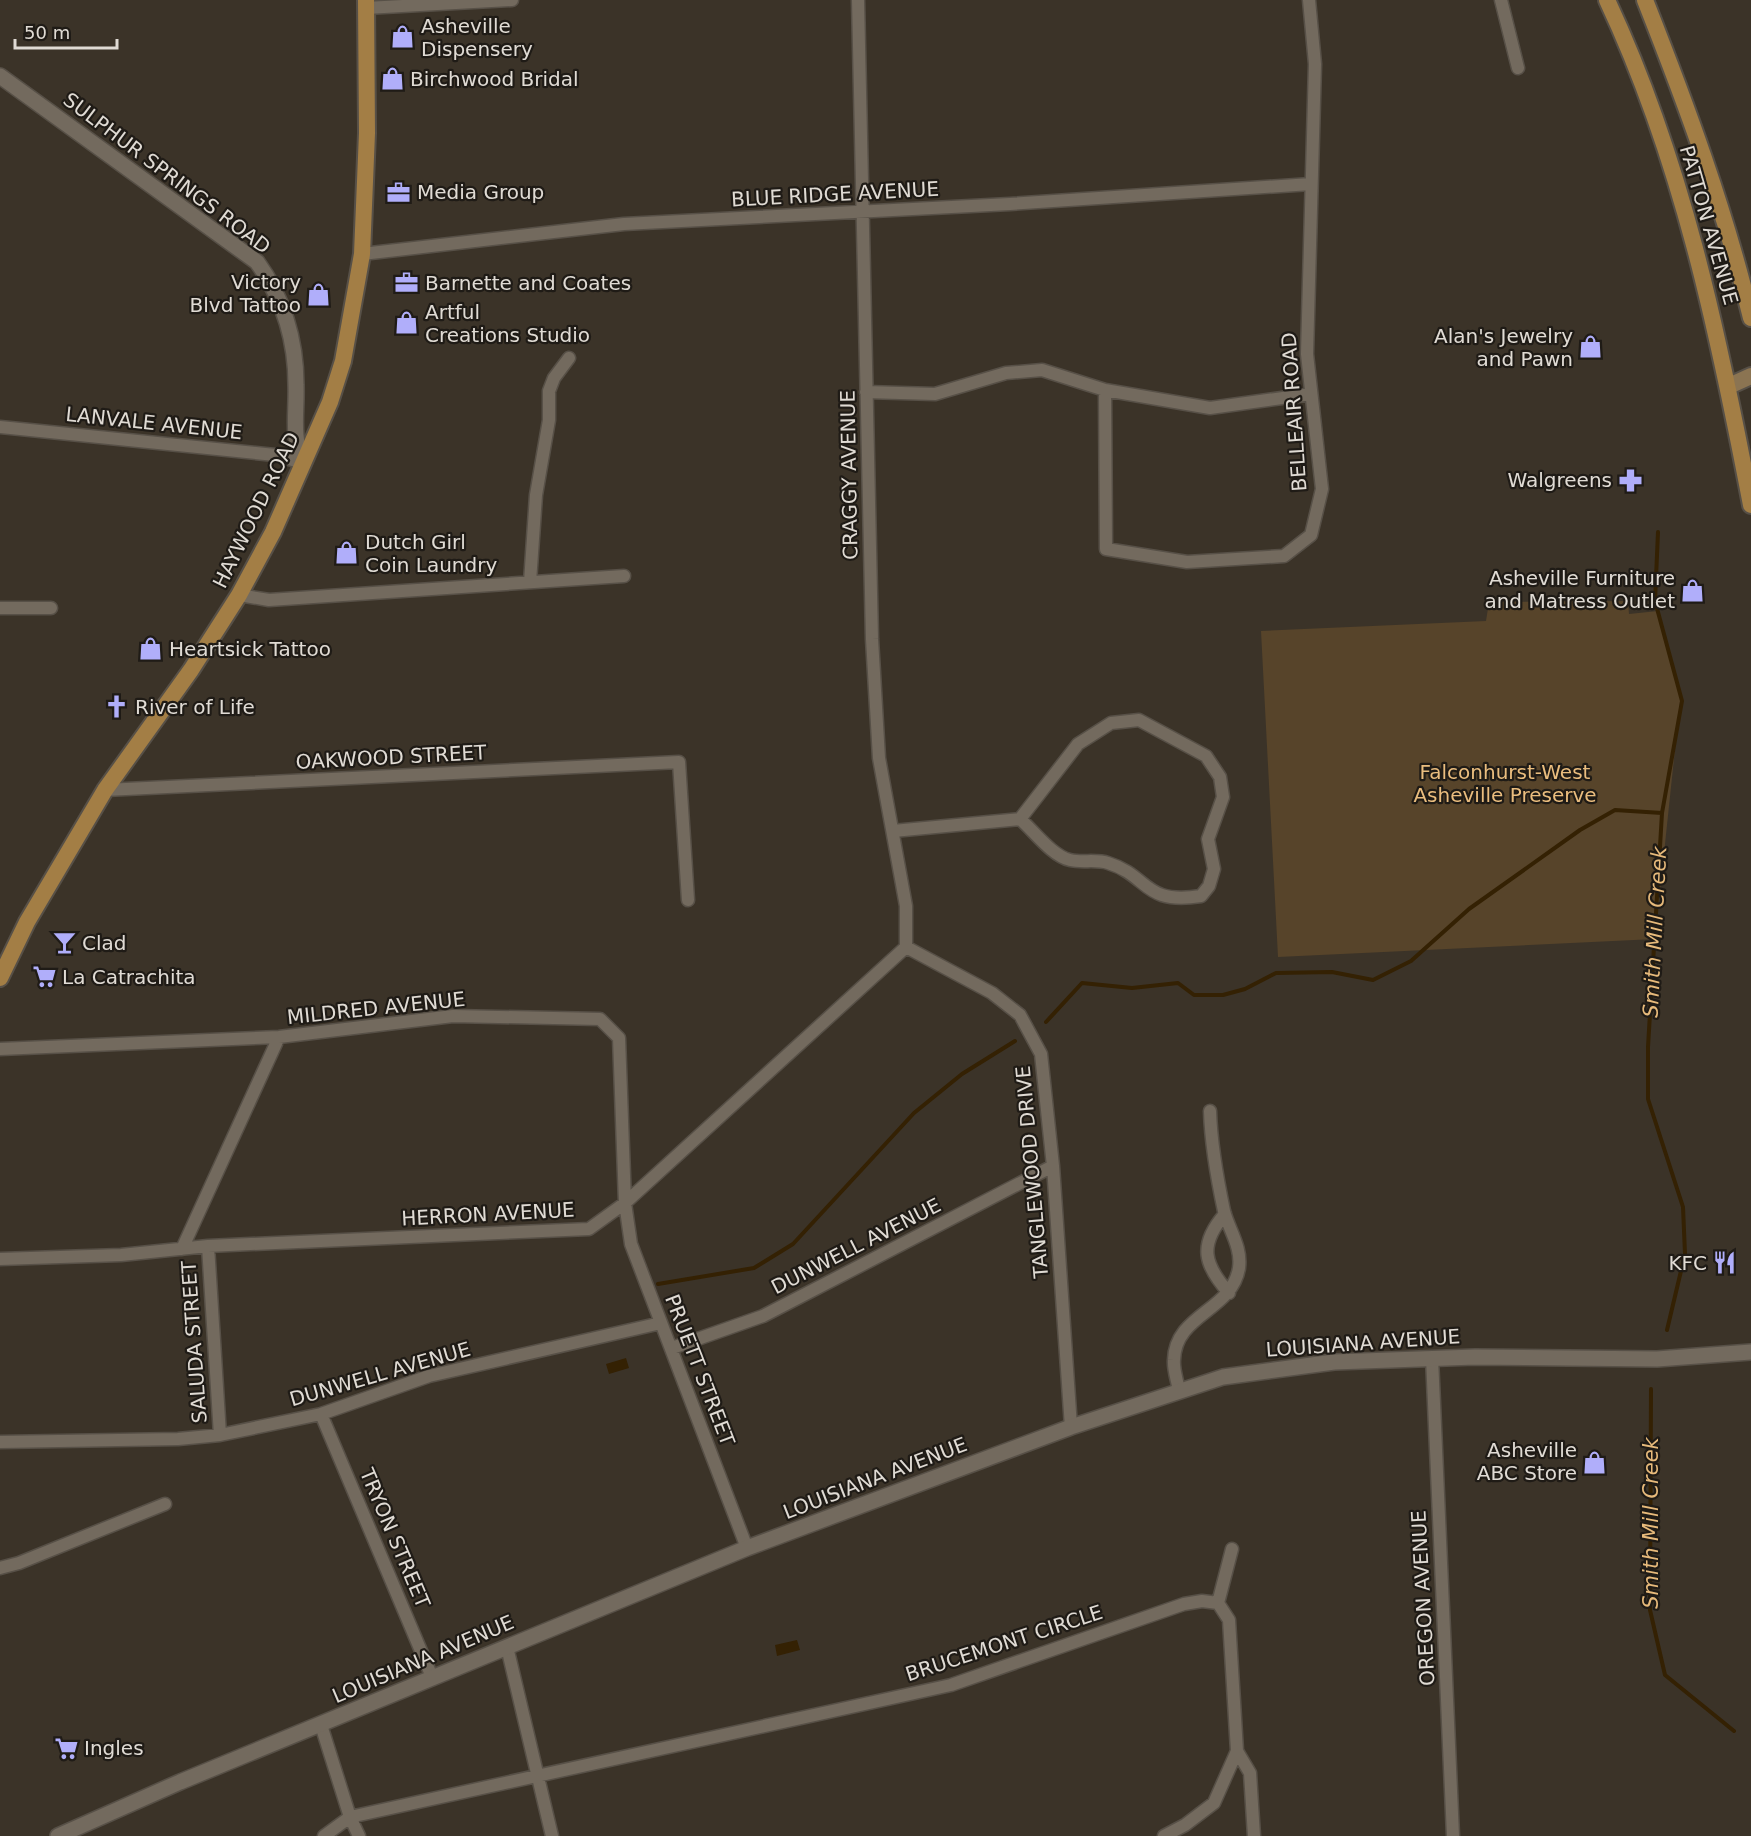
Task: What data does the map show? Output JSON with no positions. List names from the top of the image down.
{
  "streets": {
    "main road": ["PATTON AVENUE", "HAYWOOD ROAD"],
    "street": [
      "SULPHUR SPRINGS ROAD",
      "BLUE RIDGE AVENUE",
      "BELLEAIR ROAD",
      "LANVALE AVENUE",
      "CRAGGY AVENUE",
      "OAKWOOD STREET",
      "MILDRED AVENUE",
      "TANGLEWOOD DRIVE",
      "HERRON AVENUE",
      "DUNWELL AVENUE",
      "SALUDA STREET",
      "LOUISIANA AVENUE",
      "PRUETT STREET",
      "TRYON STREET",
      "OREGON AVENUE",
      "BRUCEMONT CIRCLE"
    ]
  },
  "crossings": [
    ["SULPHUR SPRINGS ROAD", "LANVALE AVENUE"],
    ["SULPHUR SPRINGS ROAD", "HAYWOOD ROAD"],
    ["BLUE RIDGE AVENUE", "BELLEAIR ROAD"],
    ["BLUE RIDGE AVENUE", "CRAGGY AVENUE"],
    ["BLUE RIDGE AVENUE", "HAYWOOD ROAD"],
    ["LANVALE AVENUE", "HAYWOOD ROAD"],
    ["CRAGGY AVENUE", "TANGLEWOOD DRIVE"],
    ["CRAGGY AVENUE", "HERRON AVENUE"],
    ["HAYWOOD ROAD", "OAKWOOD STREET"],
    ["MILDRED AVENUE", "HERRON AVENUE"],
    ["MILDRED AVENUE", "PRUETT STREET"],
    ["TANGLEWOOD DRIVE", "HERRON AVENUE"],
    ["TANGLEWOOD DRIVE", "DUNWELL AVENUE"],
    ["TANGLEWOOD DRIVE", "LOUISIANA AVENUE"],
    ["HERRON AVENUE", "SALUDA STREET"],
    ["HERRON AVENUE", "PRUETT STREET"],
    ["DUNWELL AVENUE", "SALUDA STREET"],
    ["DUNWELL AVENUE", "PRUETT STREET"],
    ["DUNWELL AVENUE", "TRYON STREET"],
    ["LOUISIANA AVENUE", "PRUETT STREET"],
    ["LOUISIANA AVENUE", "TRYON STREET"],
    ["LOUISIANA AVENUE", "OREGON AVENUE"]
  ],
  "water": ["Smith Mill Creek"],
  "parks": ["Falconhurst-West Asheville Preserve"],
  "places": {
    "shop": [
      "Asheville Dispensery",
      "Birchwood Bridal",
      "Victory Blvd Tattoo",
      "Artful Creations Studio",
      "Alan's Jewelry and Pawn",
      "Dutch Girl Coin Laundry",
      "Asheville Furniture and Matress Outlet",
      "Heartsick Tattoo",
      "Asheville ABC Store"
    ],
    "office": ["Media Group", "Barnette and Coates"],
    "pharmacy": ["Walgreens"],
    "church": ["River of Life"],
    "bar": ["Clad"],
    "supermarket": ["La Catrachita", "Ingles"],
    "restaurant": ["KFC"]
  },
  "scale_bar": "50 m"
}
